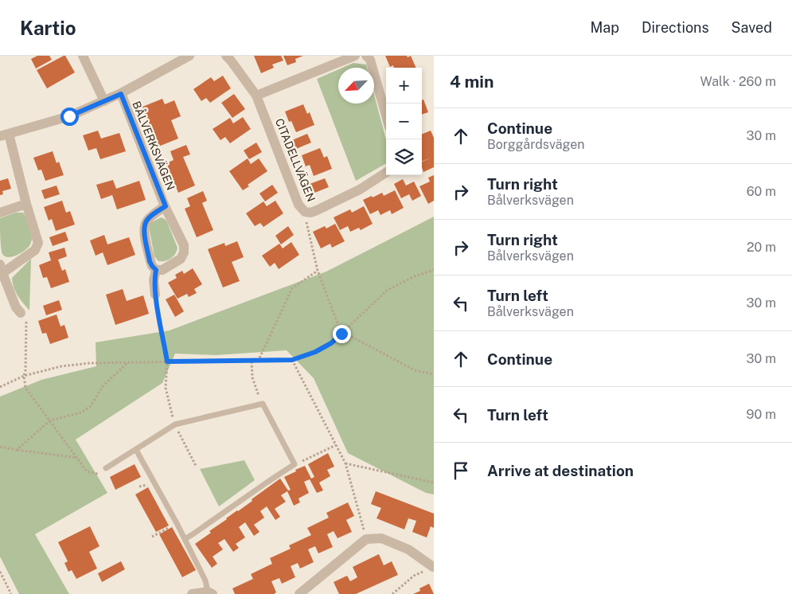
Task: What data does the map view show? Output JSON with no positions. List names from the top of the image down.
{
  "streets": {
    "street": ["BÅLVERKSVÄGEN", "CITADELLVÄGEN"]
  },
  "north": "bottom left",
  "page": {
    "header": "Kartio",
    "nav": ["Map", "Directions", "Saved"],
    "heading": ["4 min", "Walk · 260 m"],
    "map_buttons": ["+", "−"],
    "list": [
      ["Continue", "Borggårdsvägen", "30 m"],
      ["Turn right", "Bålverksvägen", "60 m"],
      ["Turn right", "Bålverksvägen", "20 m"],
      ["Turn left", "Bålverksvägen", "30 m"],
      ["Continue", "30 m"],
      ["Turn left", "90 m"],
      "Arrive at destination"
    ]
  }
}
